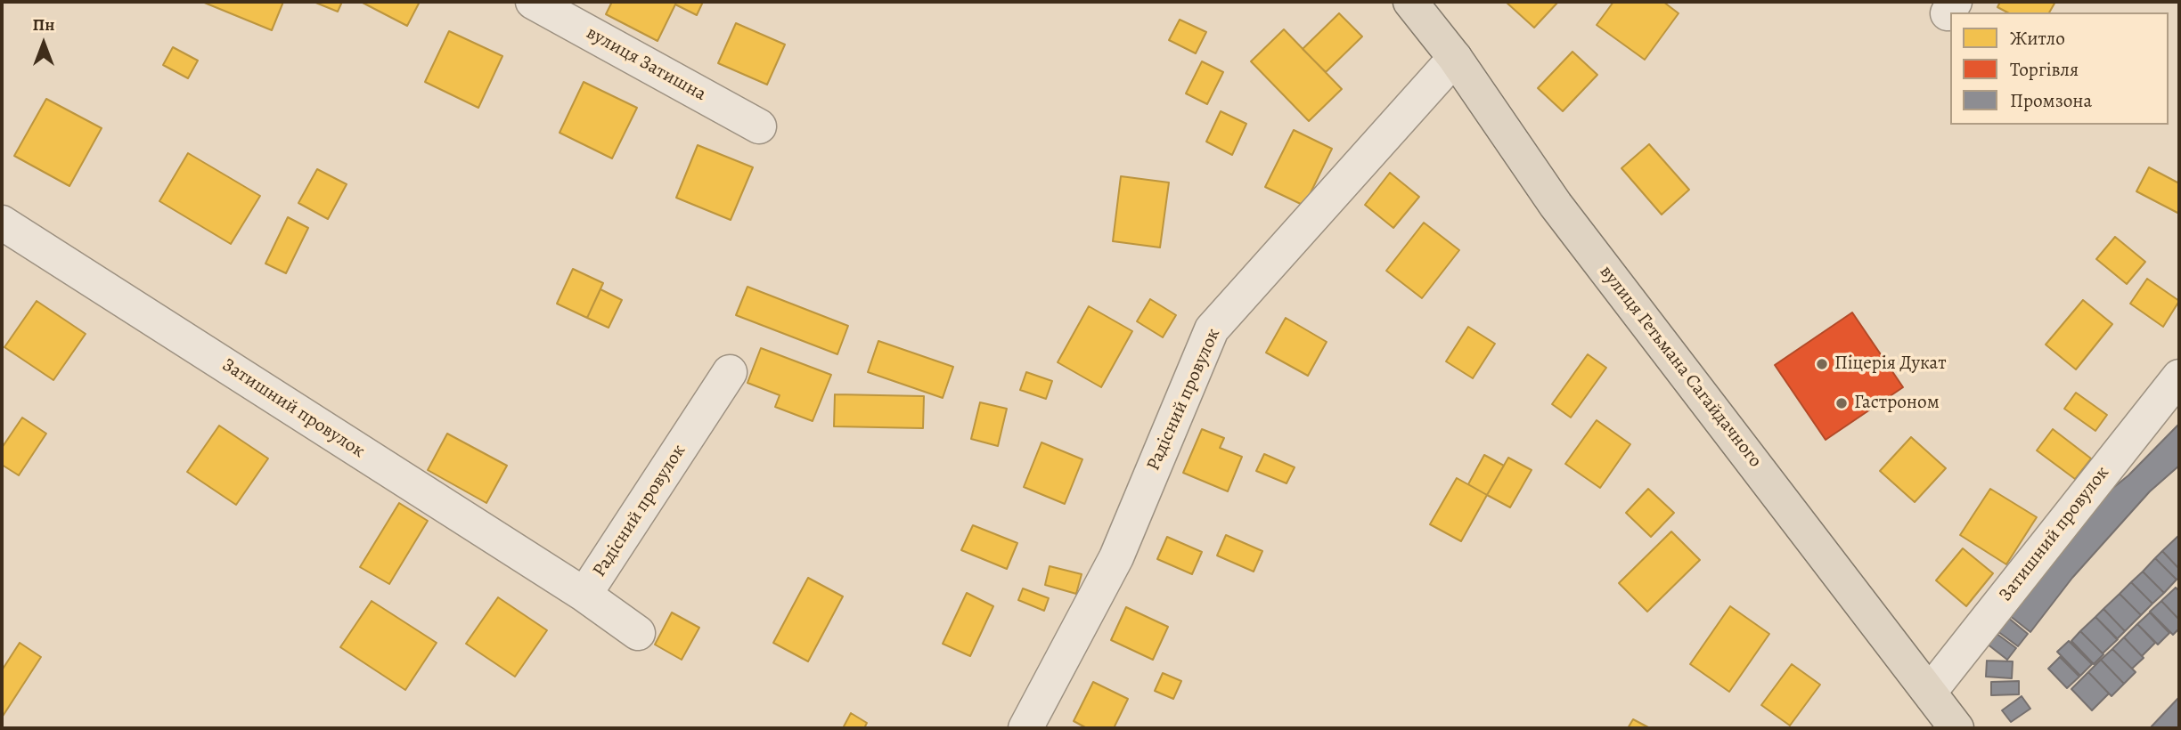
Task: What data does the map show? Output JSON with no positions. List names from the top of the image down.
{
  "streets": {
    "main road": ["вулиця Гетьмана Сагайдачного"],
    "street": ["вулиця Затишна", "Радісний провулок", "Затишний провулок"]
  },
  "crossings": [
    ["вулиця Гетьмана Сагайдачного", "Радісний провулок"],
    ["вулиця Гетьмана Сагайдачного", "Затишний провулок"],
    ["Радісний провулок", "Затишний провулок"]
  ],
  "places": ["Піцерія Дукат", "Гастроном"],
  "legend": ["Житло", "Торгівля", "Промзона"],
  "north": "top"
}
